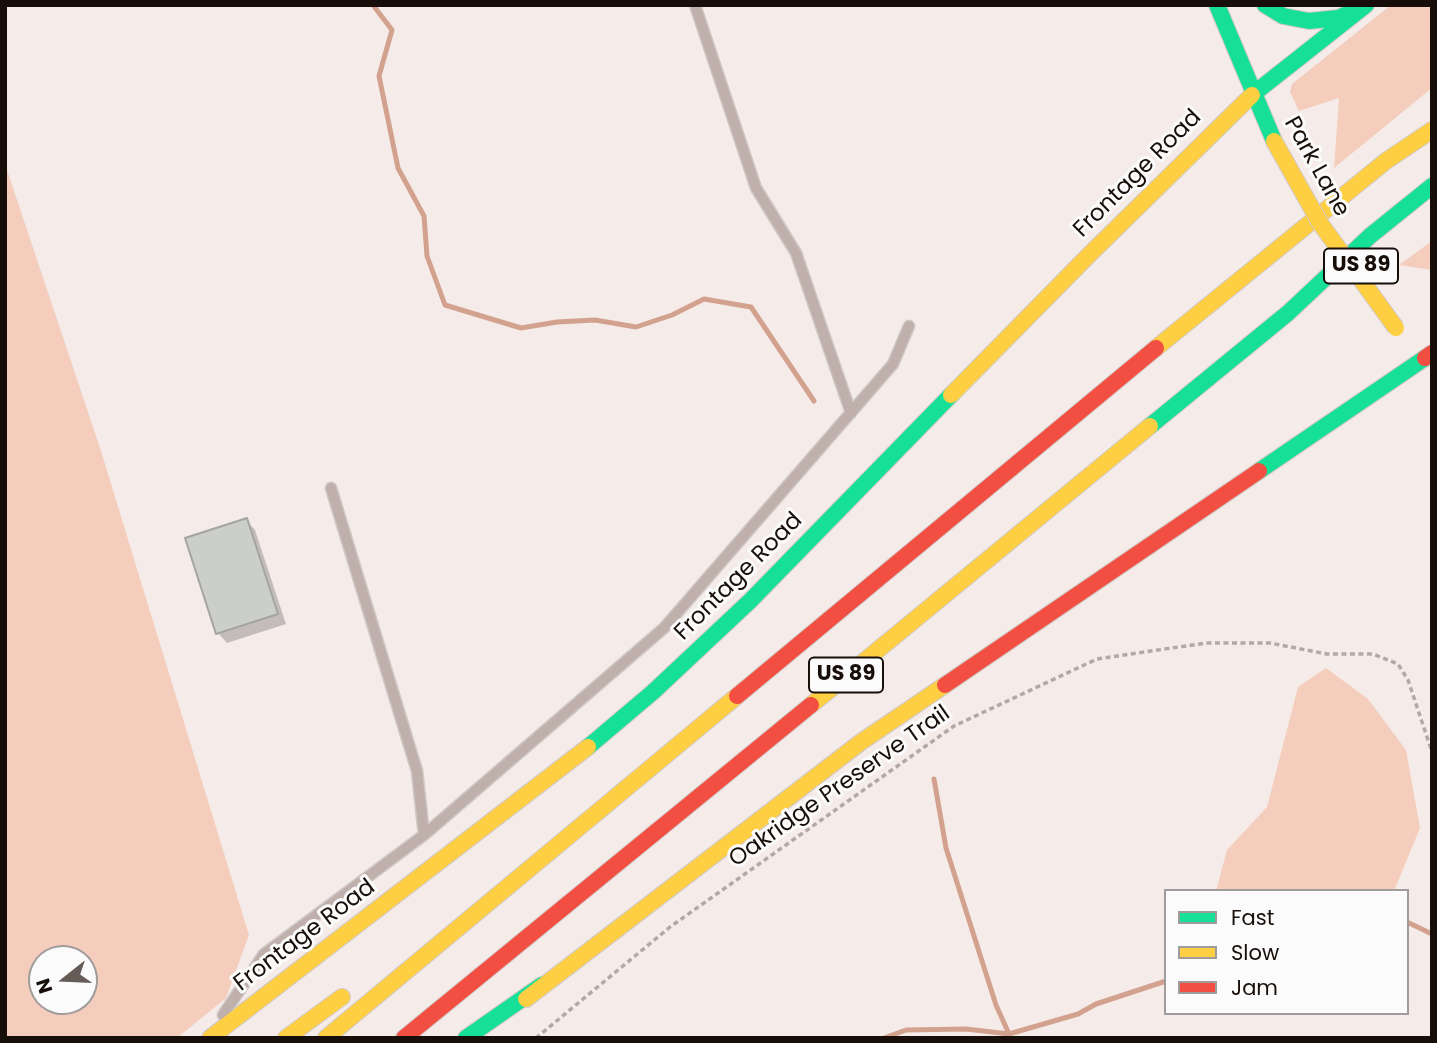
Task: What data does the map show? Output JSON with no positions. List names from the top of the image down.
{
  "streets": {
    "main road": ["Park Lane", "Frontage Road", "US 89"],
    "path": ["Oakridge Preserve Trail"]
  },
  "crossings": [
    ["Park Lane", "Frontage Road"]
  ],
  "legend": ["Fast", "Slow", "Jam"],
  "north": "left"
}
